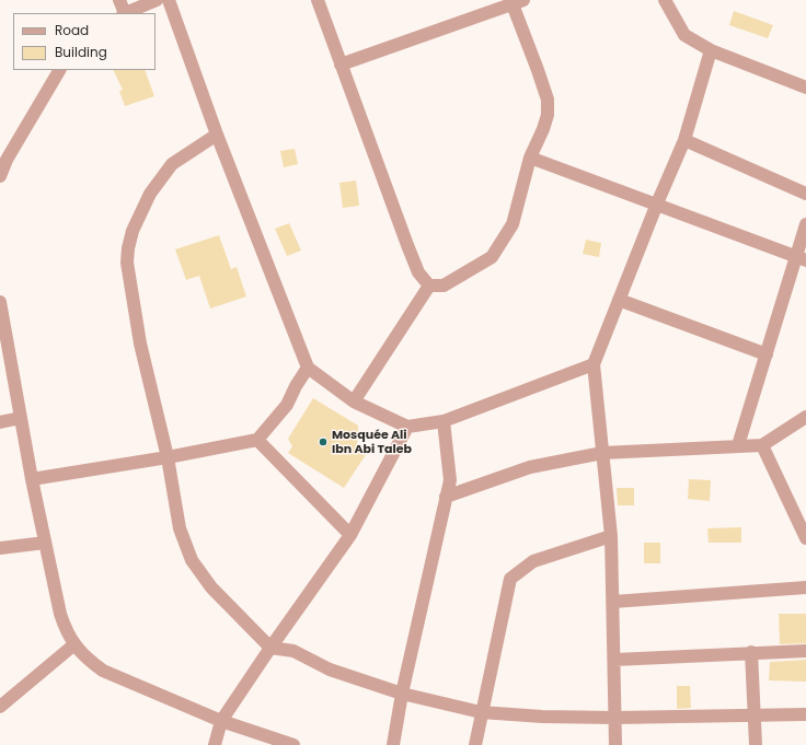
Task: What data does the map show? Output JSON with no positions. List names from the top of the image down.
{
  "places": ["Mosquée Ali Ibn Abi Taleb"],
  "legend": ["Road", "Building"]
}
